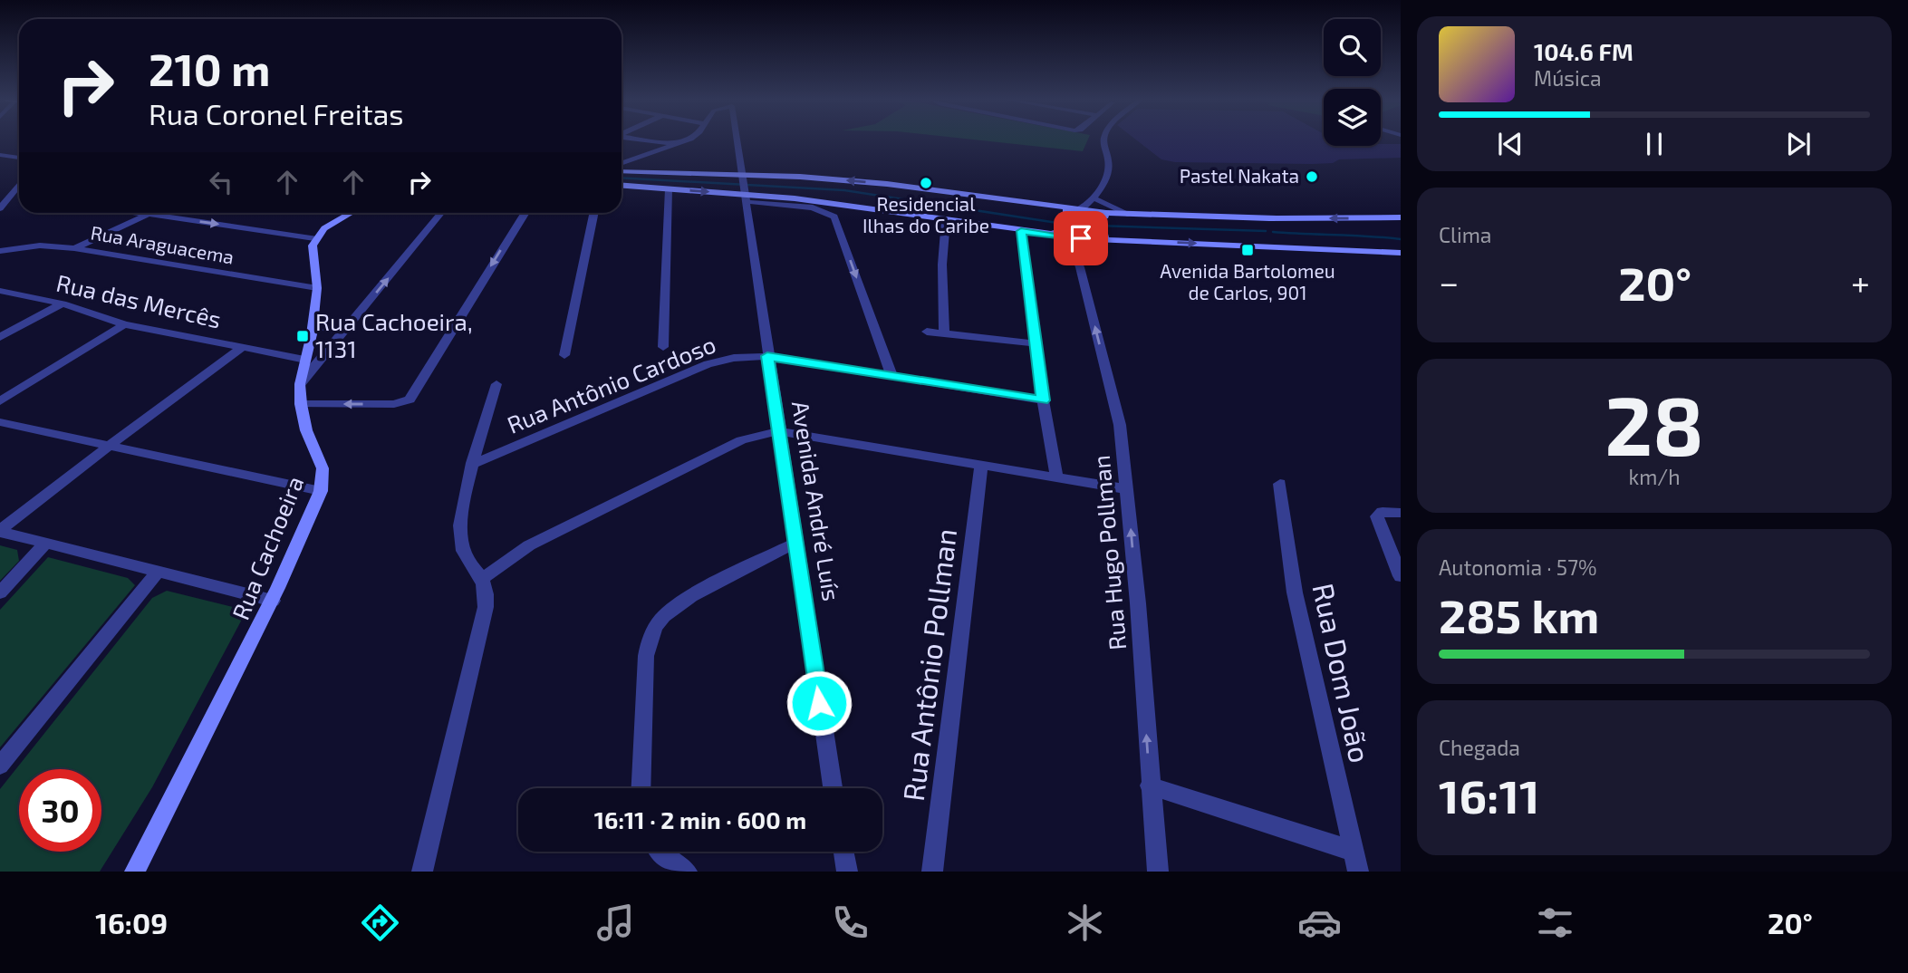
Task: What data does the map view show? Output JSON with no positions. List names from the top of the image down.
{
  "streets": {
    "main road": ["Rua Cachoeira"],
    "street": [
      "Rua Araguacema",
      "Rua das Mercês",
      "Rua Antônio Cardoso",
      "Avenida André Luís",
      "Rua Hugo Pollman",
      "Rua Antônio Pollman",
      "Rua Dom João"
    ]
  },
  "crossings": [
    ["Rua Araguacema", "Rua Cachoeira"],
    ["Rua das Mercês", "Rua Cachoeira"],
    ["Rua Antônio Cardoso", "Avenida André Luís"]
  ],
  "places": {
    "other": ["Pastel Nakata", "Residencial Ilhas do Caribe"],
    "transit": ["Avenida Bartolomeu de Carlos, 901", "Rua Cachoeira, 1131"]
  },
  "page": {
    "turn": ["210 m", "Rua Coronel Freitas"],
    "song": ["104.6 FM", "Música"],
    "tile": [
      "Clima",
      ["28", "km/h"],
      ["Autonomia · 57%", "285 km"],
      ["Chegada", "16:11"]
    ],
    "heat": ["−", "20°", "+"],
    "limit": "30",
    "trip": "16:11 · 2 min · 600 m",
    "tabs": ["16:09", "20°"]
  }
}
